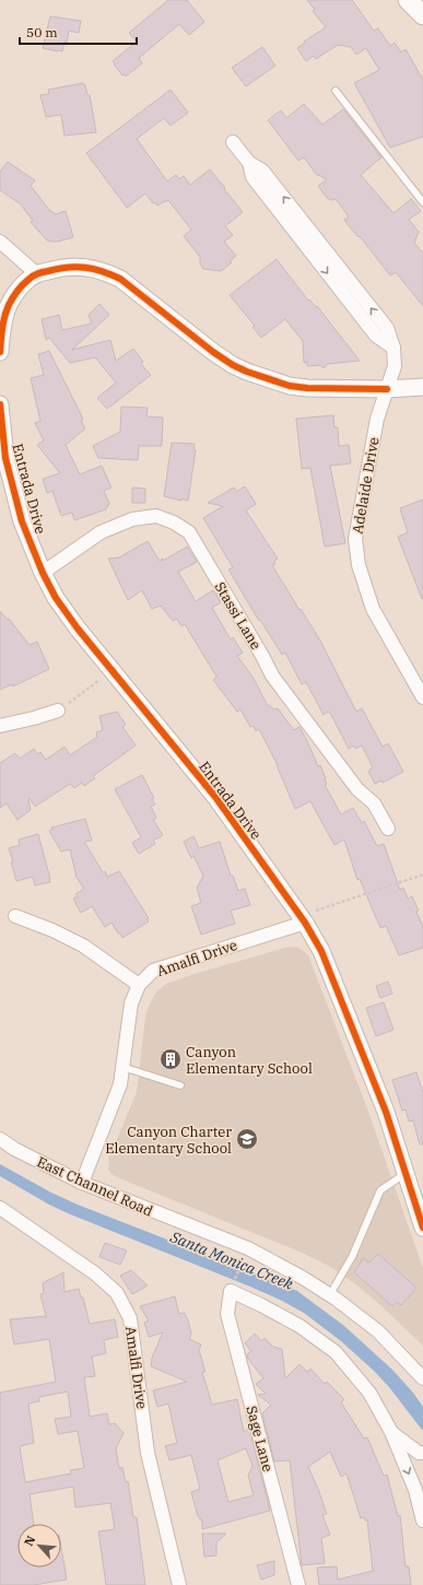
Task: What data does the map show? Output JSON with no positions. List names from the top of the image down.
{
  "streets": {
    "street": [
      "Adelaide Drive",
      "Entrada Drive",
      "Stassi Lane",
      "Amalfi Drive",
      "East Channel Road",
      "Sage Lane"
    ]
  },
  "crossings": [
    ["Entrada Drive", "Stassi Lane"],
    ["Entrada Drive", "Amalfi Drive"],
    ["Amalfi Drive", "East Channel Road"]
  ],
  "water": ["Santa Monica Creek"],
  "places": {
    "building": ["Canyon Elementary School"],
    "school or university": ["Canyon Charter Elementary School"]
  },
  "scale_bar": "50 m",
  "north": "top left"
}
